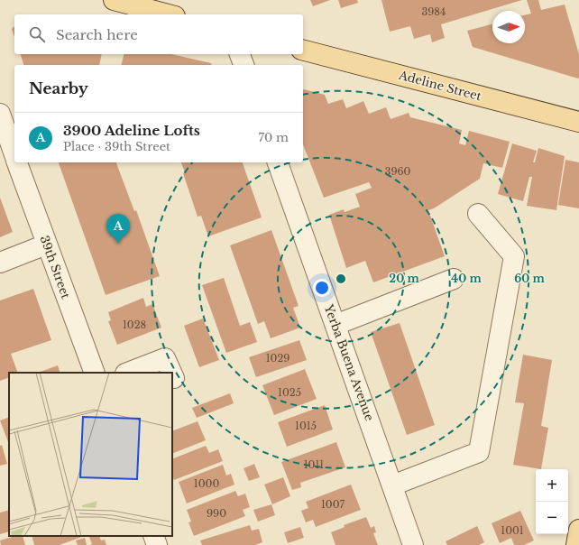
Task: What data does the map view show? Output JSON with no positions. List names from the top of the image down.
{
  "streets": {
    "main road": ["Adeline Street"],
    "street": ["39th Street", "Yerba Buena Avenue"]
  },
  "house_numbers": [
    "3984",
    "3960",
    "1028",
    "1029",
    "1025",
    "1015",
    "1011",
    "1000",
    "1007",
    "990",
    "1001"
  ],
  "north": "right",
  "page": {
    "search": "Search here",
    "heading": "Nearby",
    "list": [
      {
        "mark": "A",
        "name": "3900 Adeline Lofts",
        "note": "Place · 39th Street",
        "value": "70 m"
      }
    ],
    "pins": "A",
    "map_buttons": ["+", "−"]
  },
  "rings": ["20 m", "40 m", "60 m"]
}
